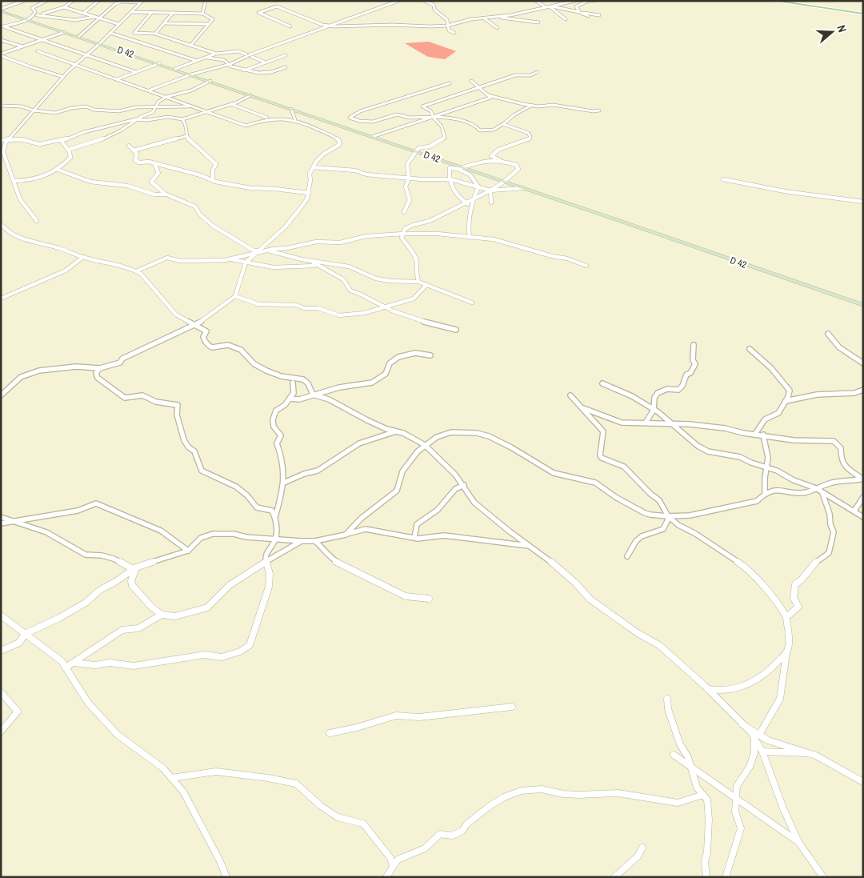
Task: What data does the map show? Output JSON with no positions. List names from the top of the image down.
{
  "streets": {
    "street": ["D 42"]
  },
  "north": "right"
}
